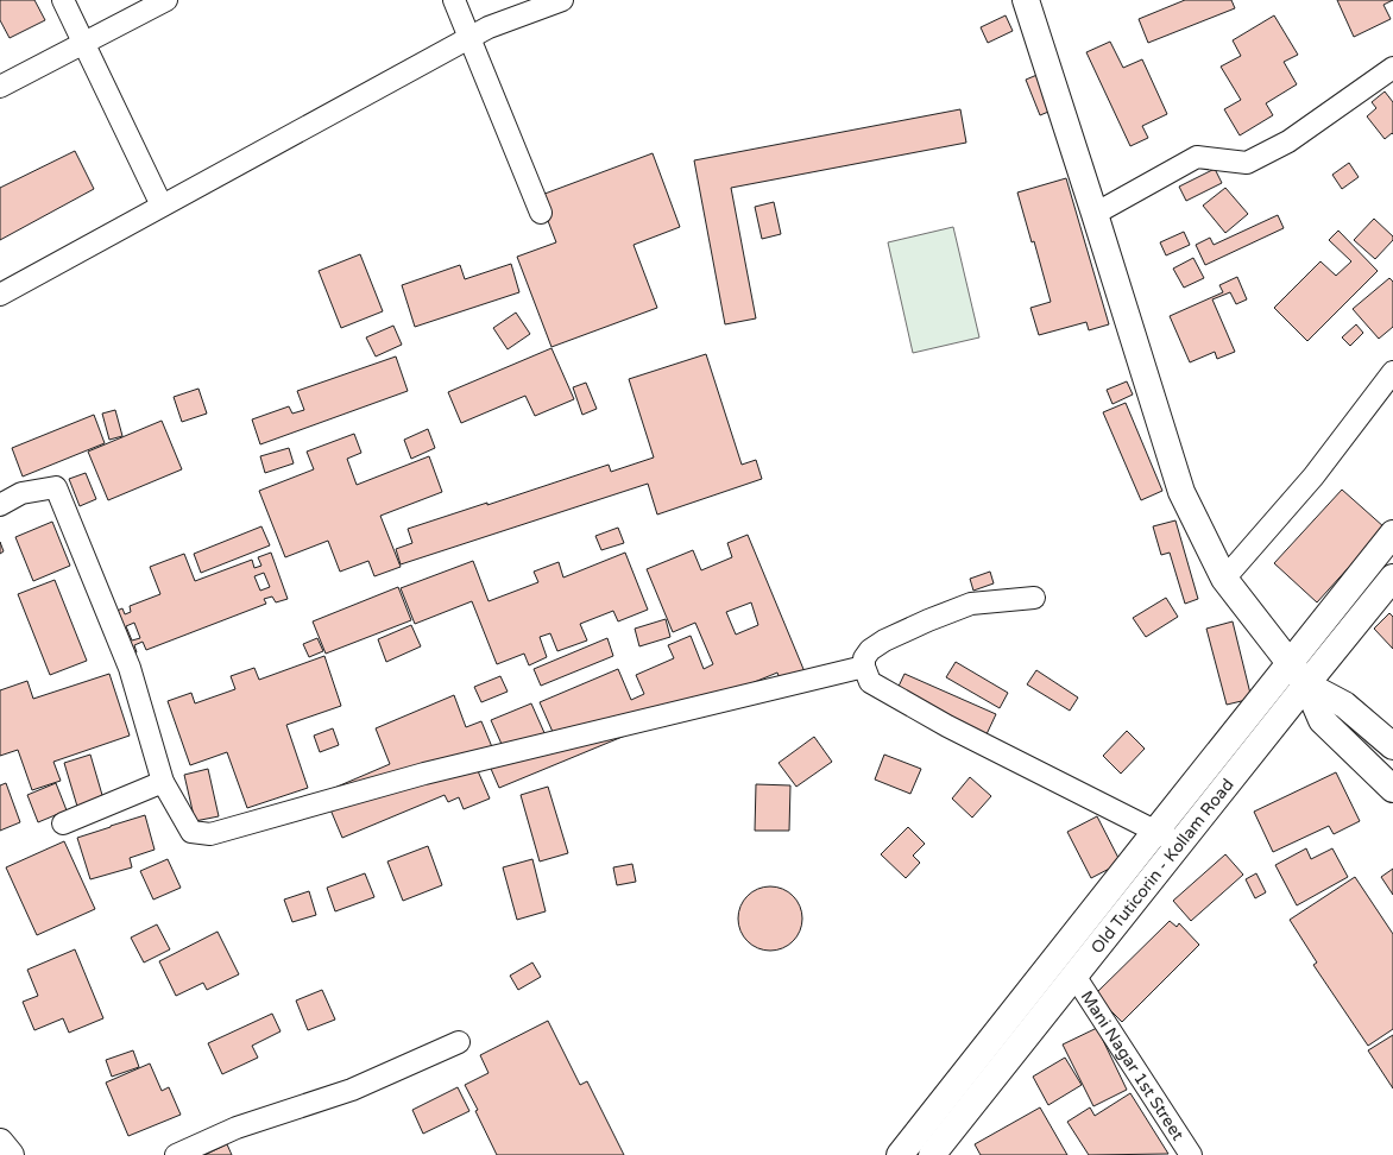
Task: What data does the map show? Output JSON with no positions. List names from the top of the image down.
{
  "streets": {
    "main road": ["Old Tuticorin - Kollam Road"],
    "street": ["Mani Nagar 1st Street"]
  },
  "crossings": [
    ["Old Tuticorin - Kollam Road", "Mani Nagar 1st Street"]
  ]
}
